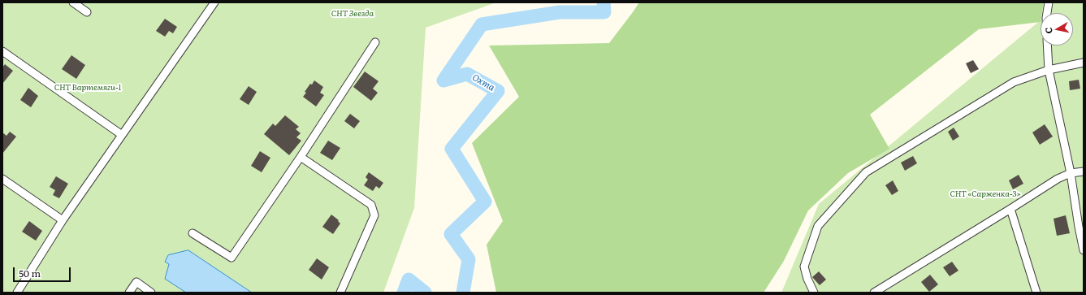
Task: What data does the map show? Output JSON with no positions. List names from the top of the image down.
{
  "water": ["Охта"],
  "parks": ["СНТ Звезда", "СНТ Вартемяги-1", "СНТ «Сарженка-3»"],
  "scale_bar": "50 m",
  "north": "left"
}
